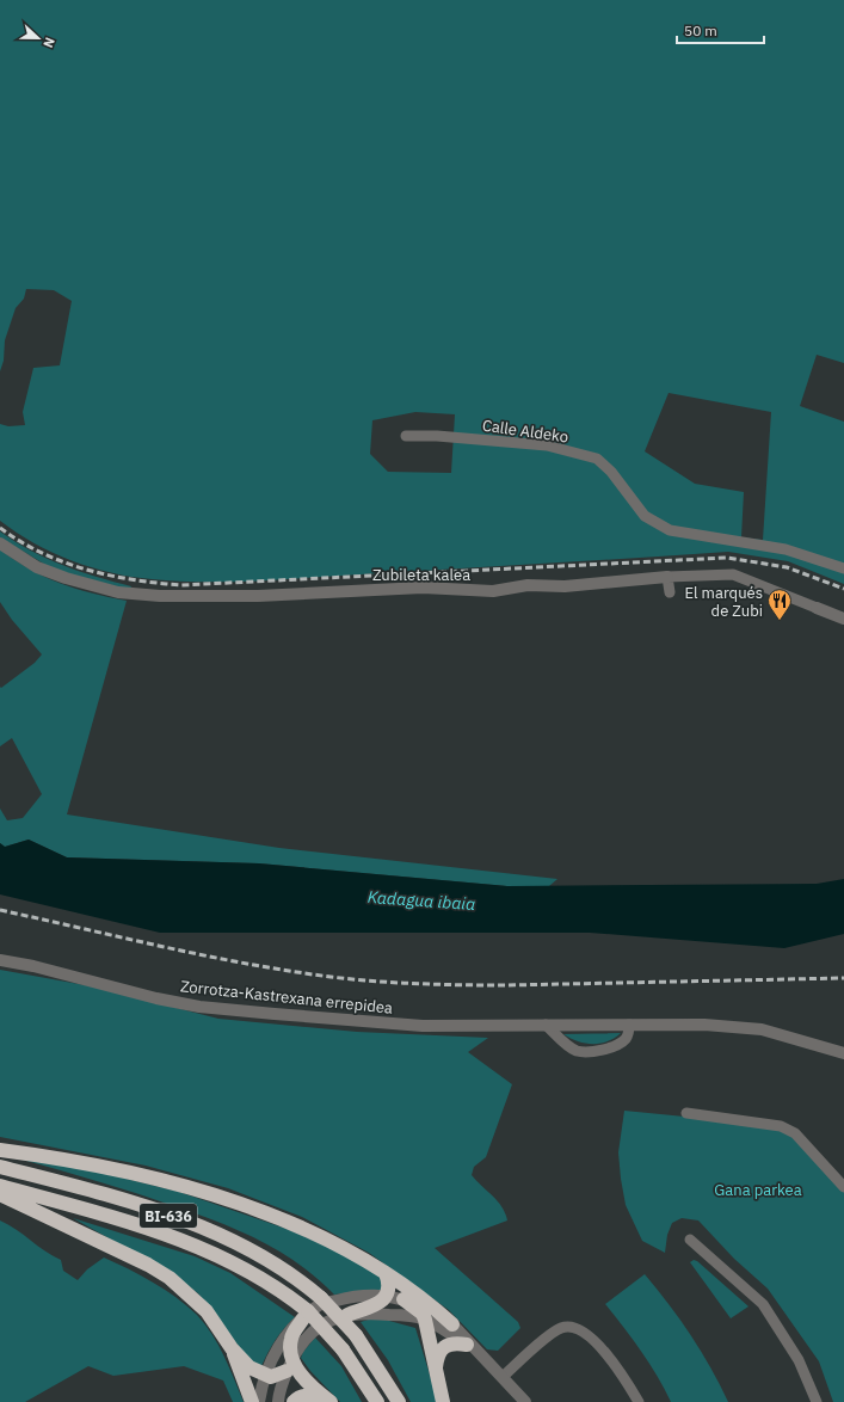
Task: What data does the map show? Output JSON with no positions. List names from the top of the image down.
{
  "streets": {
    "highway": ["BI-636"],
    "street": ["Calle Aldeko", "Zubileta kalea", "Zorrotza-Kastrexana errepidea"]
  },
  "water": ["Kadagua ibaia"],
  "parks": ["Gana parkea"],
  "places": {
    "restaurant": ["El marqués de Zubi"]
  },
  "scale_bar": "50 m",
  "north": "right"
}
